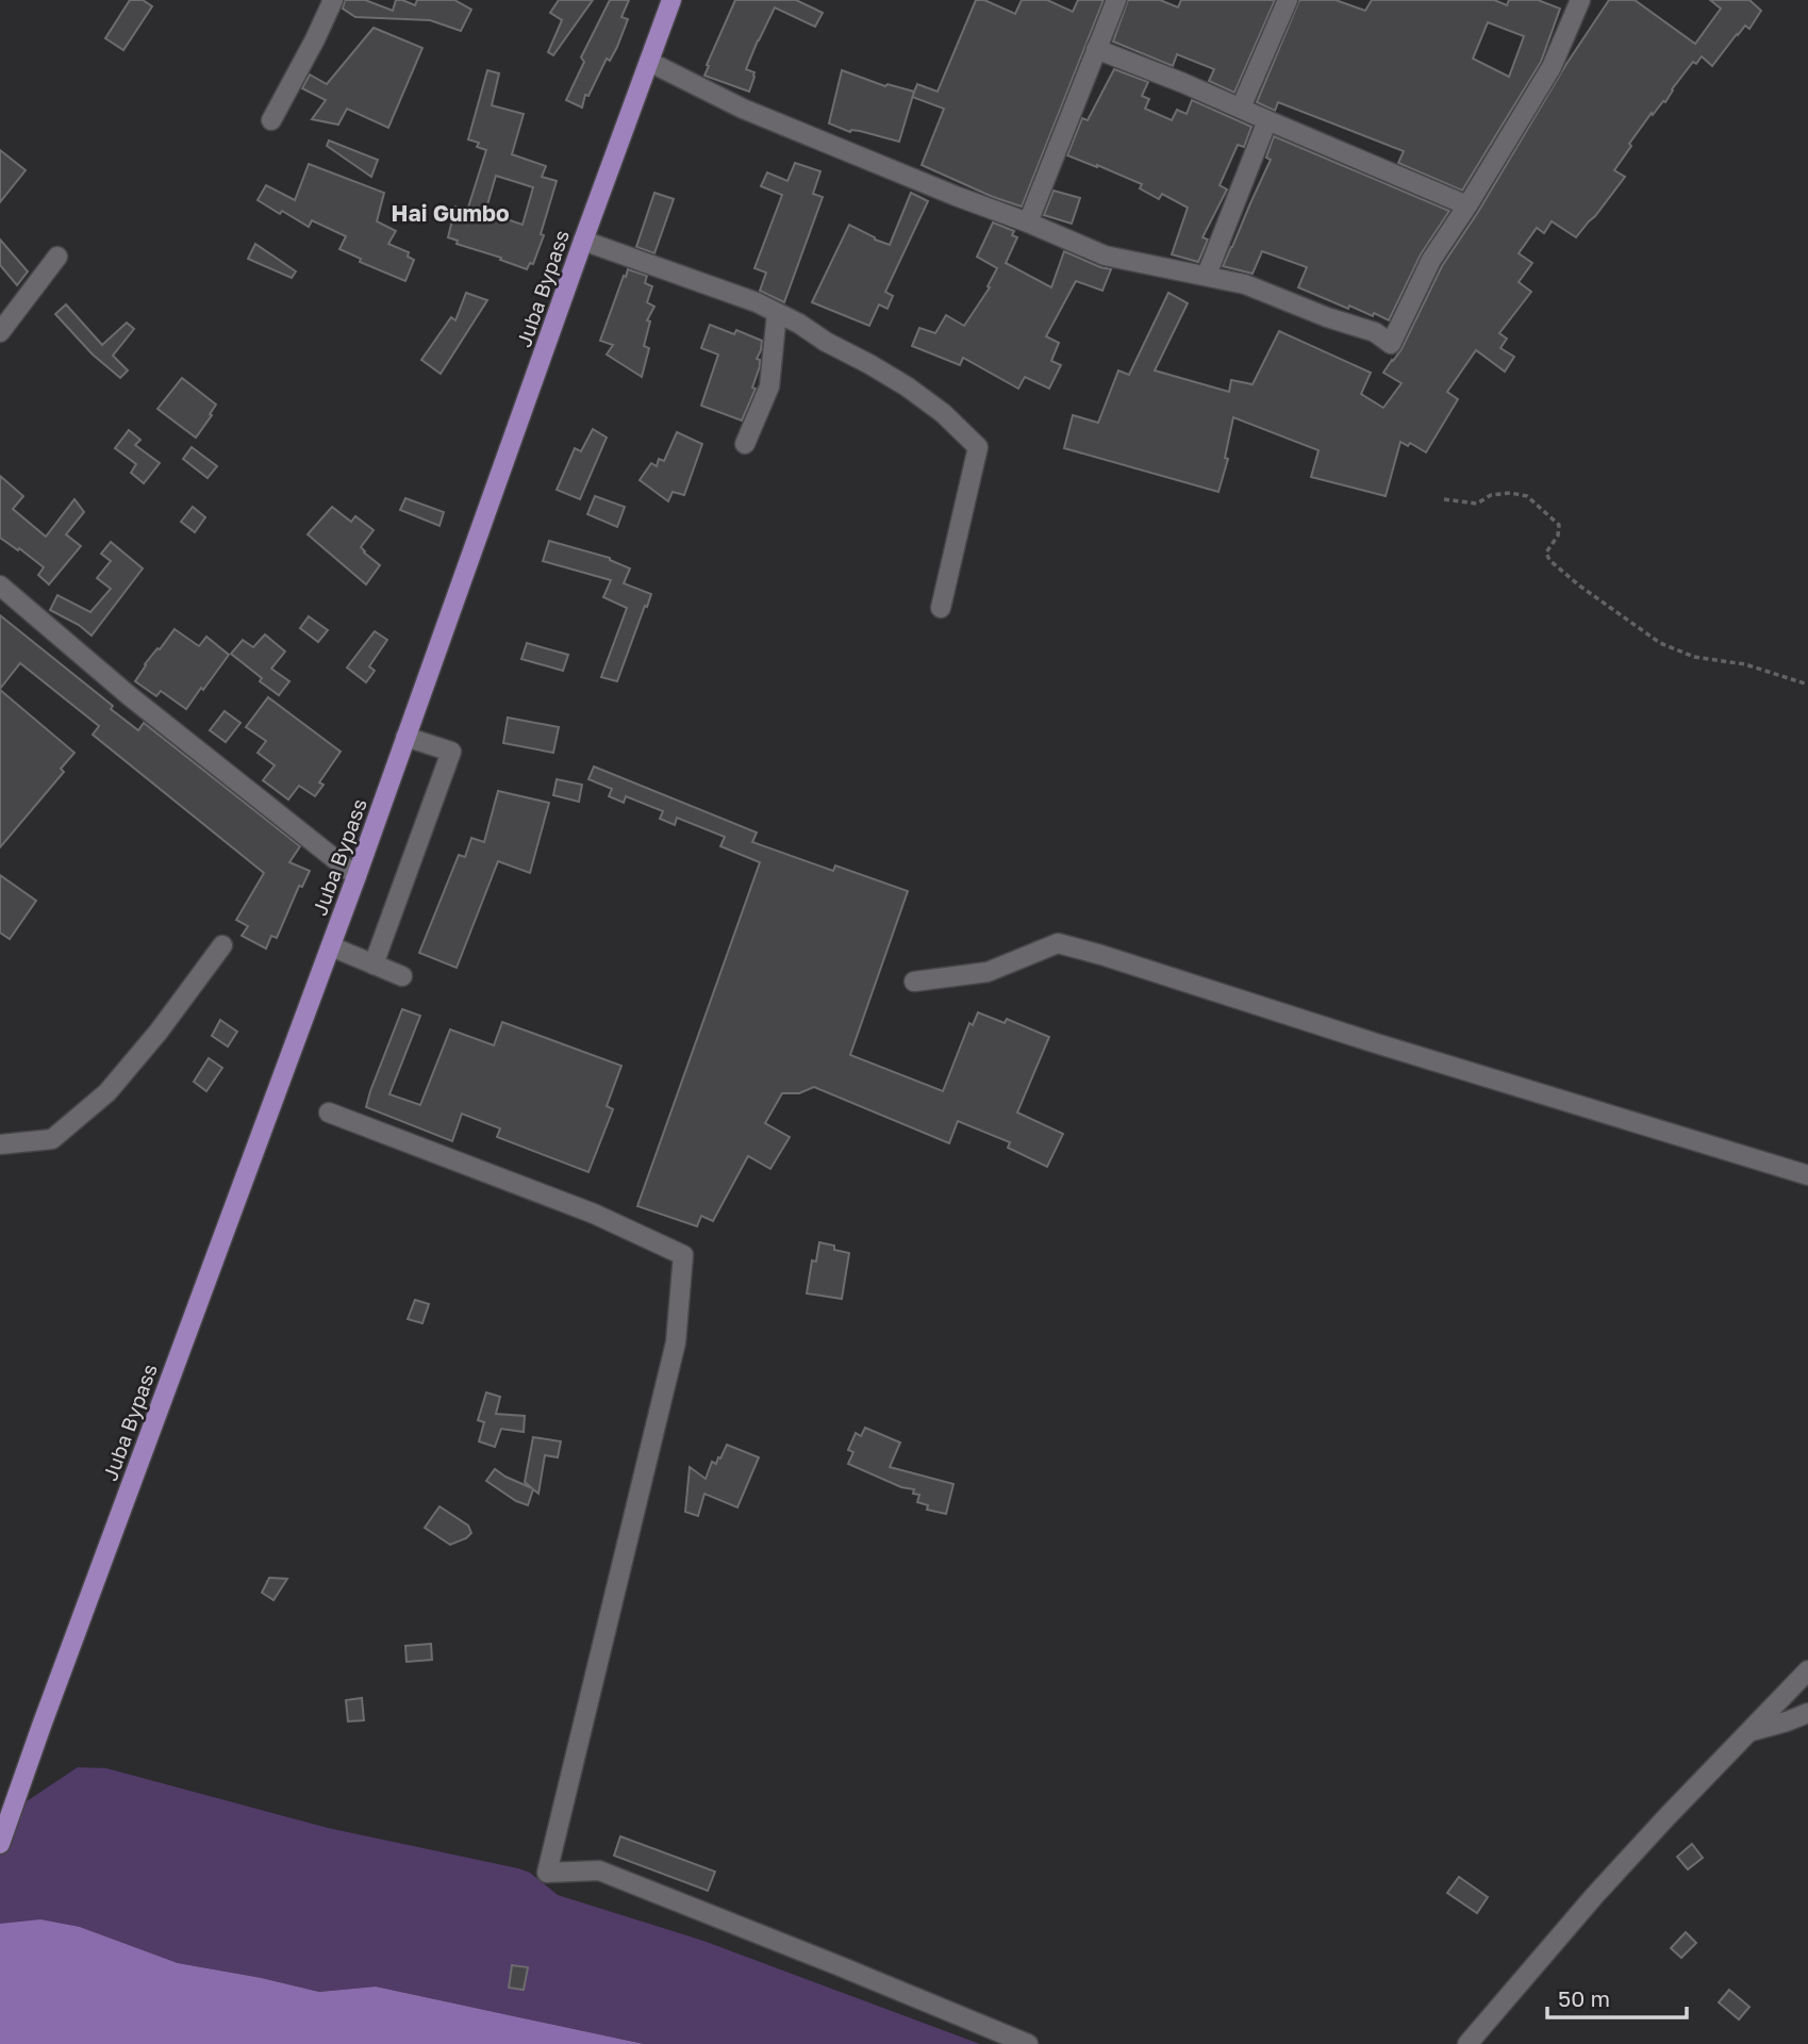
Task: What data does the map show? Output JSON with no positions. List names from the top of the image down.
{
  "streets": {
    "main road": ["Juba Bypass"]
  },
  "districts": ["Hai Gumbo"],
  "scale_bar": "50 m"
}
